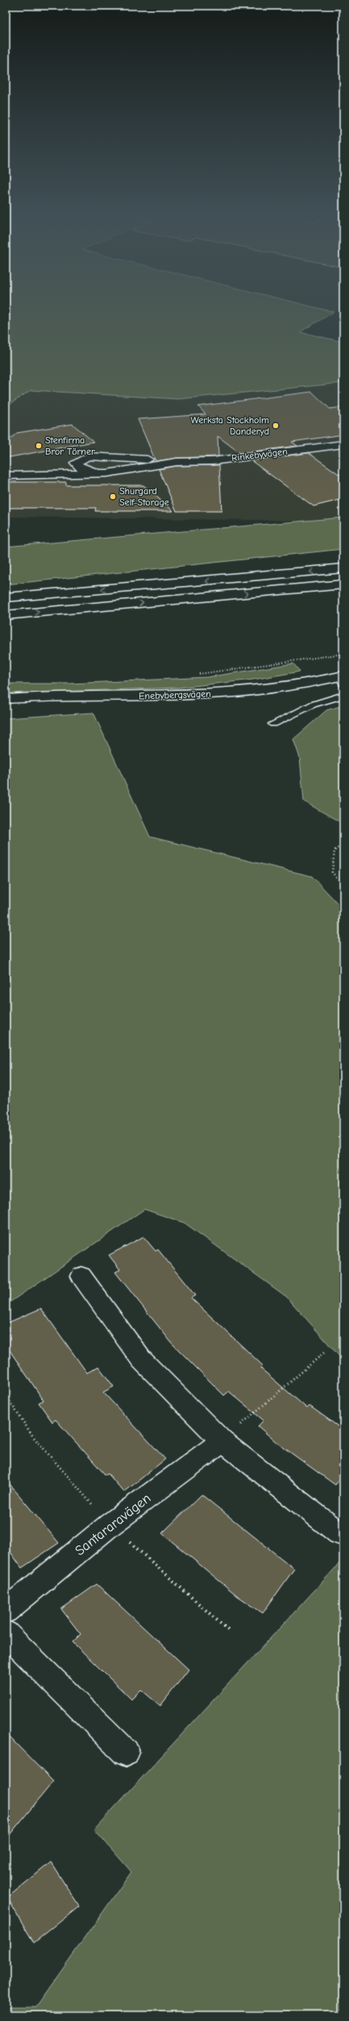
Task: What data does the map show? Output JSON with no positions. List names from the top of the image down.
{
  "streets": {
    "main road": ["Rinkebyvägen", "Enebybergsvägen", "Santararavägen"]
  },
  "places": ["Werksta Stockholm Danderyd", "Stenfirma Bror Törner", "Shurgard Self-Storage"]
}
